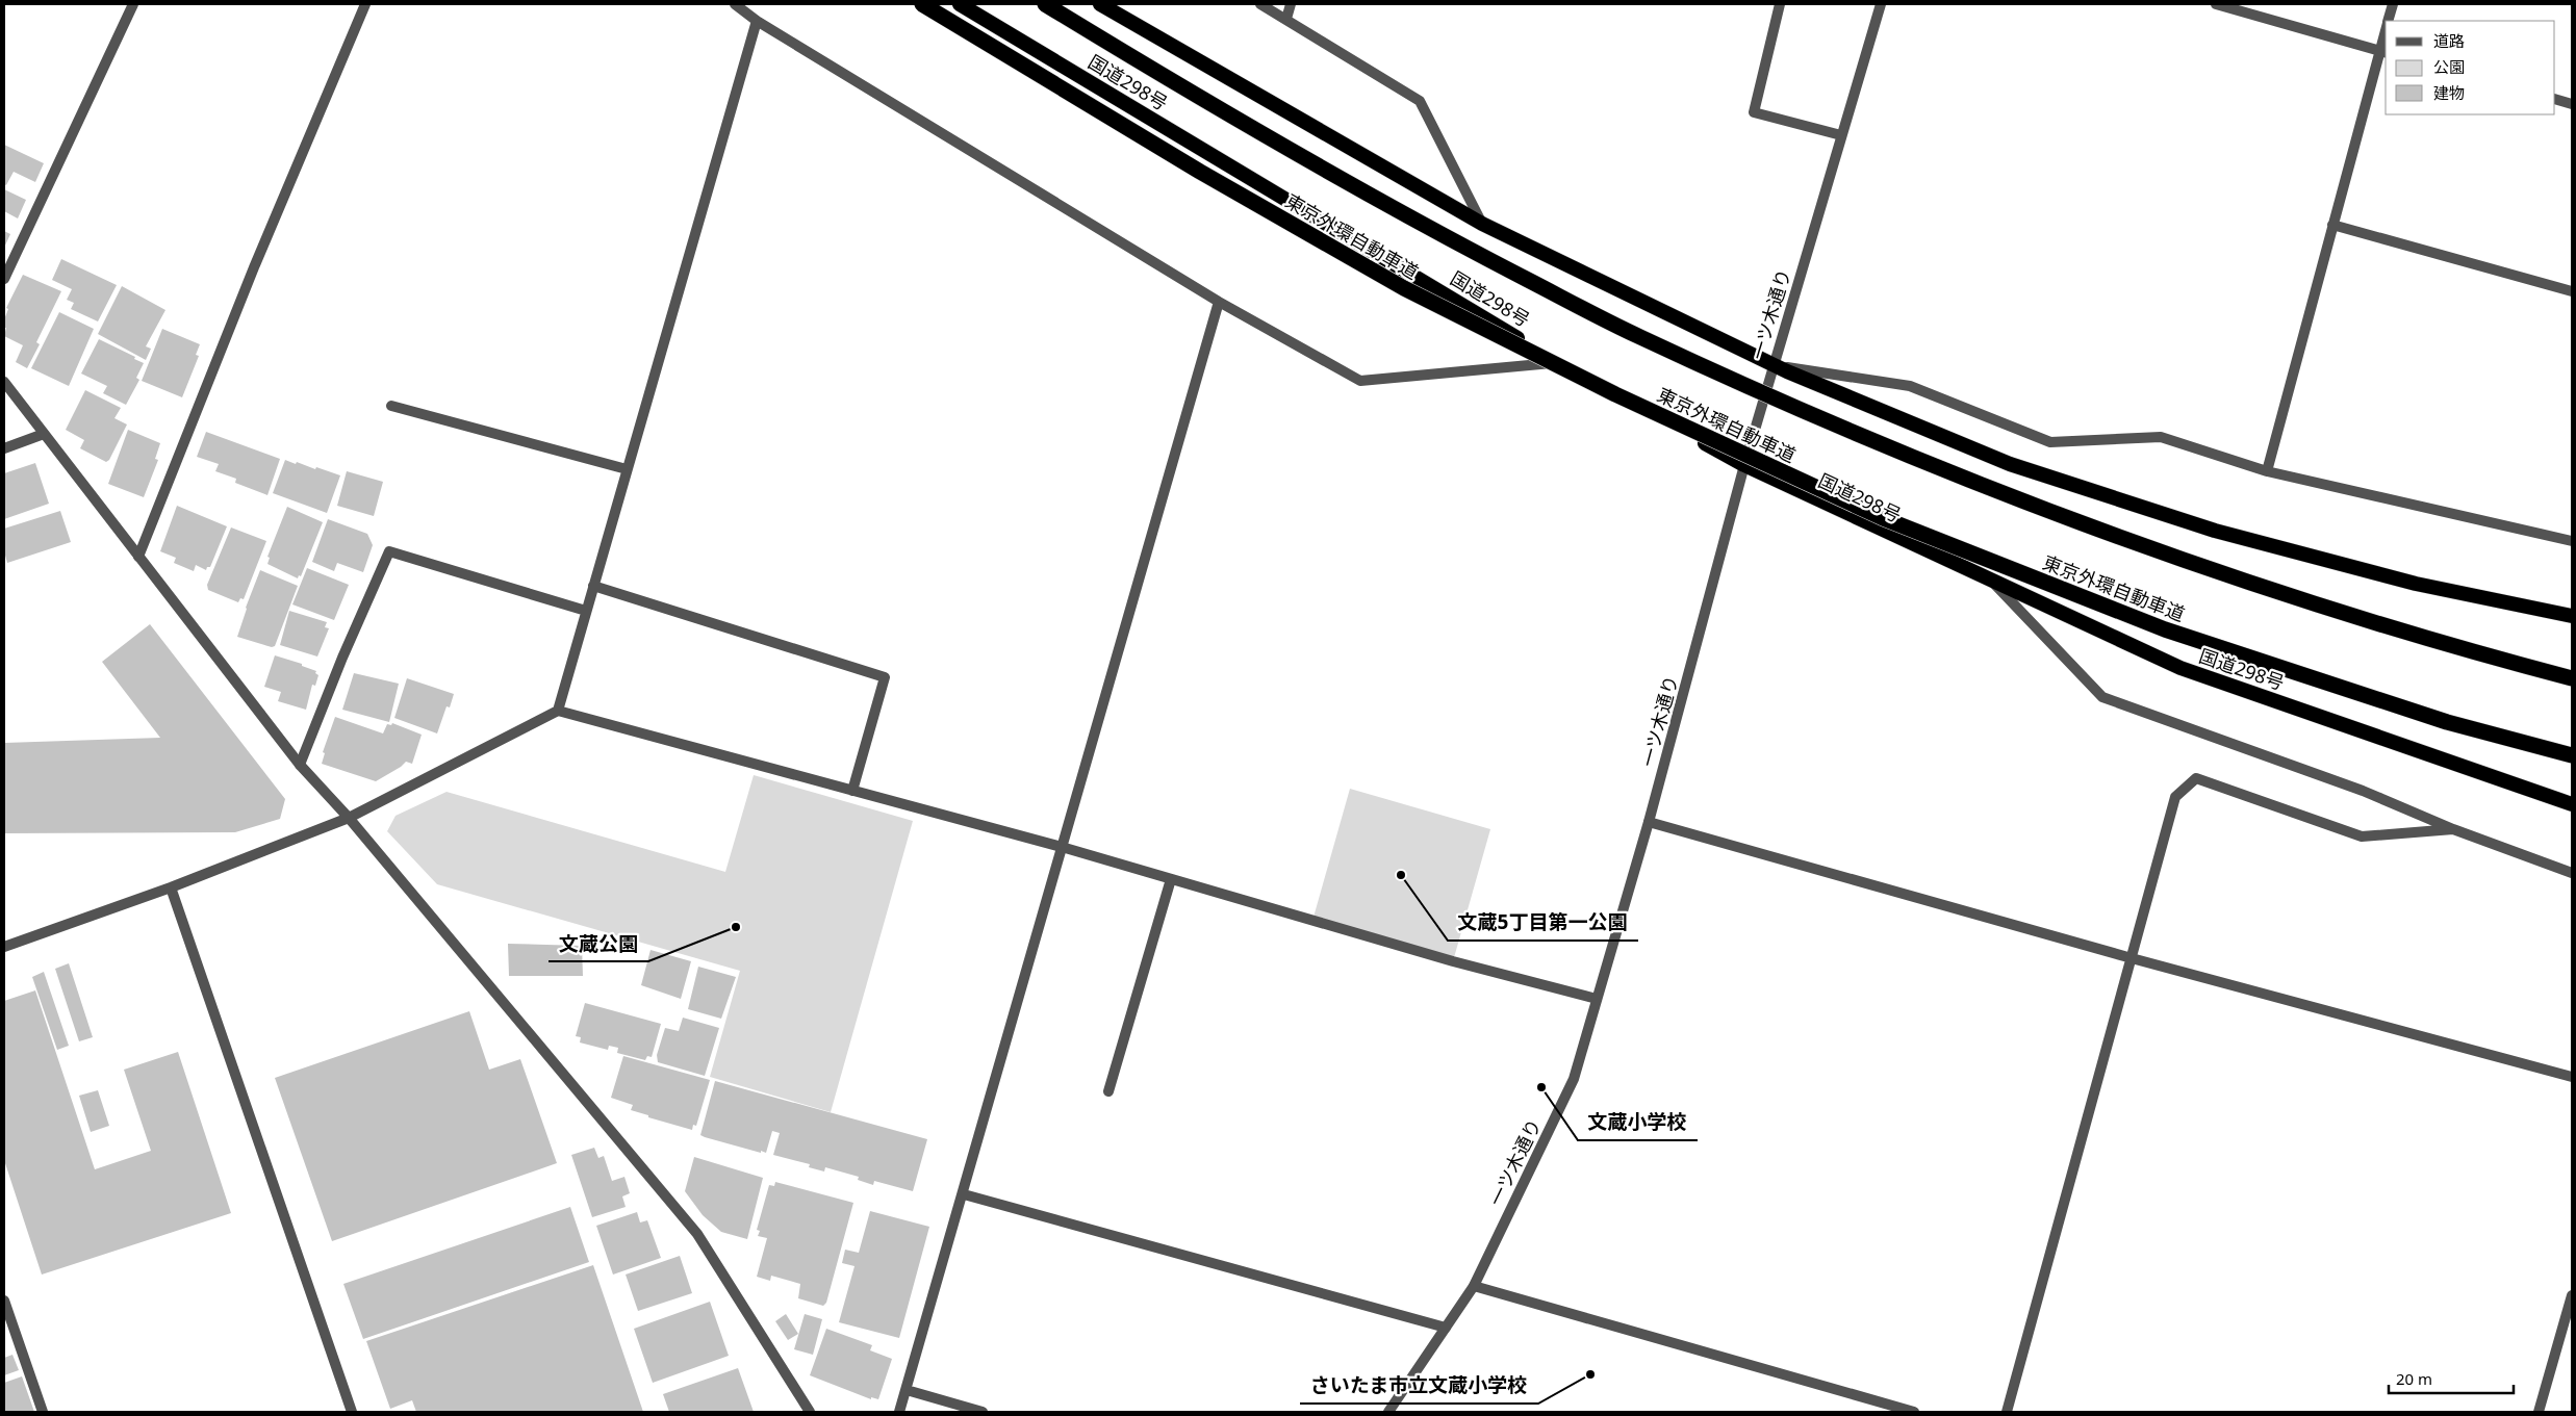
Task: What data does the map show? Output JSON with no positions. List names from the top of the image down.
{
  "streets": {
    "highway": ["国道298号", "東京外環自動車道"],
    "street": ["一ツ木通り"]
  },
  "crossings": [
    ["国道298号", "一ツ木通り"]
  ],
  "places": [
    "文蔵5丁目第一公園",
    "文蔵公園",
    "文蔵小学校",
    "さいたま市立文蔵小学校"
  ],
  "legend": ["道路", "公園", "建物"],
  "scale_bar": "20 m"
}
